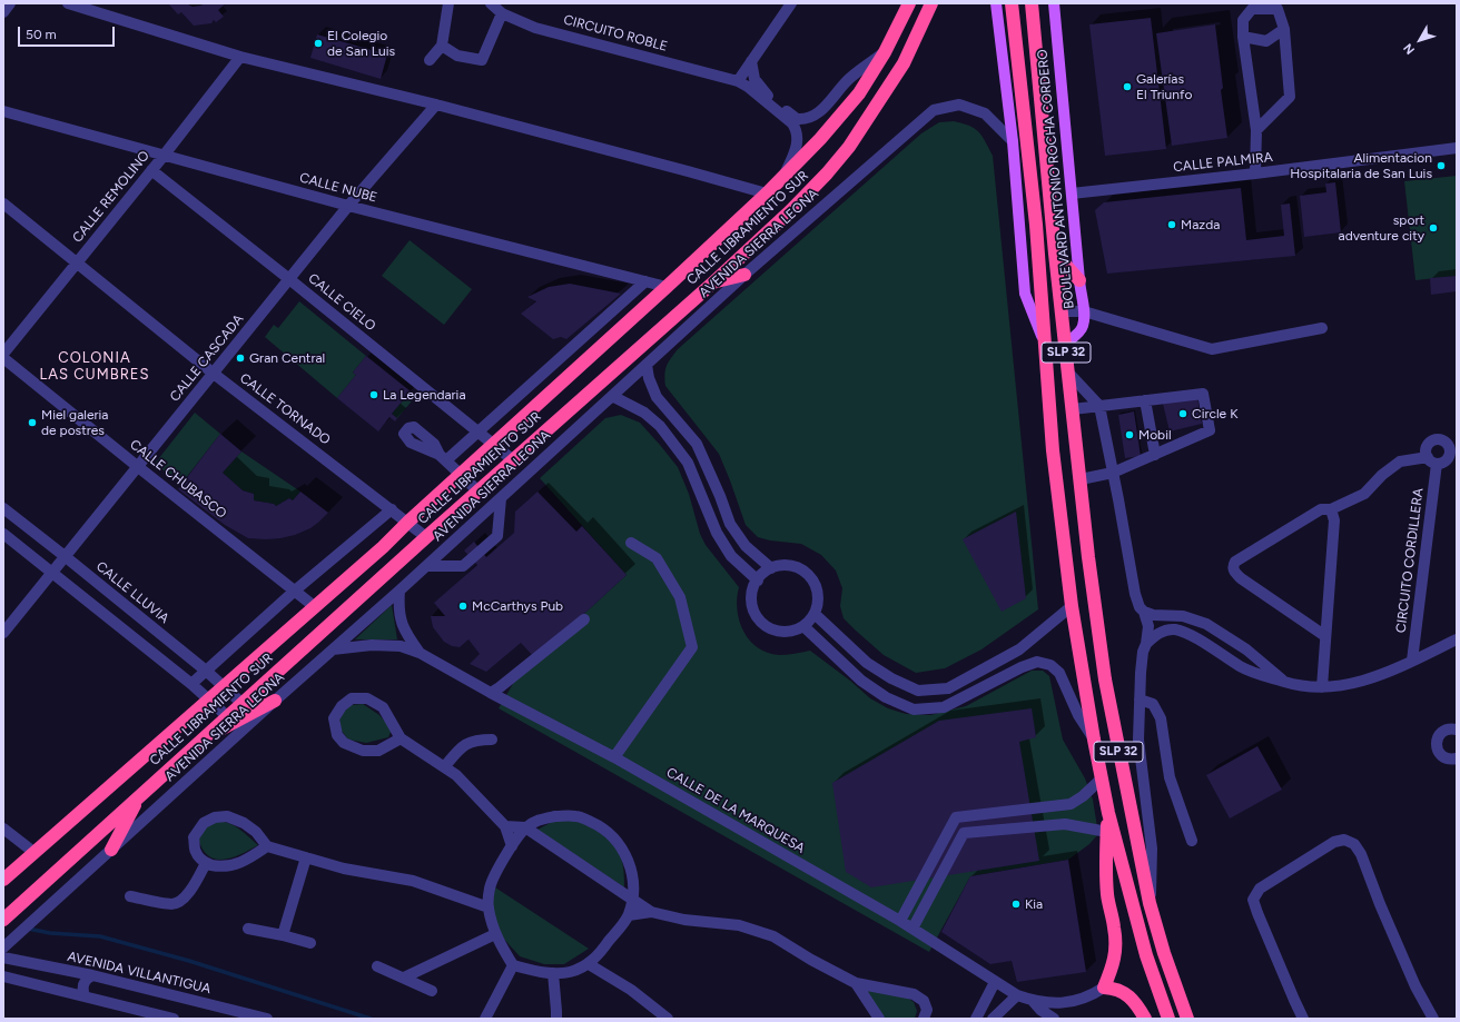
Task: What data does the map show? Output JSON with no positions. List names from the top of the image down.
{
  "streets": {
    "highway": ["CALLE LIBRAMIENTO SUR", "SLP 32"],
    "main road": ["BOULEVARD ANTONIO ROCHA CORDERO"],
    "street": [
      "CIRCUITO ROBLE",
      "CALLE PALMIRA",
      "CALLE NUBE",
      "CALLE REMOLINO",
      "AVENIDA SIERRA LEONA",
      "CALLE CIELO",
      "CALLE CASCADA",
      "CALLE TORNADO",
      "CALLE CHUBASCO",
      "CIRCUITO CORDILLERA",
      "CALLE LLUVIA",
      "CALLE DE LA MARQUESA",
      "AVENIDA VILLANTIGUA"
    ]
  },
  "crossings": [
    ["CALLE PALMIRA", "BOULEVARD ANTONIO ROCHA CORDERO"],
    ["BOULEVARD ANTONIO ROCHA CORDERO", "SLP 32"],
    ["CALLE NUBE", "CALLE REMOLINO"],
    ["CALLE NUBE", "CALLE LIBRAMIENTO SUR"],
    ["CALLE NUBE", "CALLE CASCADA"],
    ["CALLE REMOLINO", "CALLE CIELO"],
    ["CALLE REMOLINO", "CALLE TORNADO"],
    ["CALLE LIBRAMIENTO SUR", "CALLE CIELO"],
    ["CALLE LIBRAMIENTO SUR", "CALLE TORNADO"],
    ["CALLE LIBRAMIENTO SUR", "CALLE CHUBASCO"],
    ["CALLE LIBRAMIENTO SUR", "CALLE LLUVIA"],
    ["AVENIDA SIERRA LEONA", "CALLE DE LA MARQUESA"],
    ["CALLE CIELO", "CALLE CASCADA"],
    ["CALLE CASCADA", "CALLE TORNADO"],
    ["CALLE CASCADA", "CALLE CHUBASCO"],
    ["CALLE CASCADA", "CALLE LLUVIA"]
  ],
  "districts": ["COLONIA LAS CUMBRES"],
  "places": [
    "El Colegio de San Luis",
    "Galerías El Triunfo",
    "Alimentacion Hospitalaria de San Luis",
    "Mazda",
    "sport adventure city",
    "Gran Central",
    "La Legendaria",
    "Circle K",
    "Miel galeria de postres",
    "Mobil",
    "McCarthys Pub",
    "Kia"
  ],
  "scale_bar": "50 m",
  "north": "bottom left"
}
